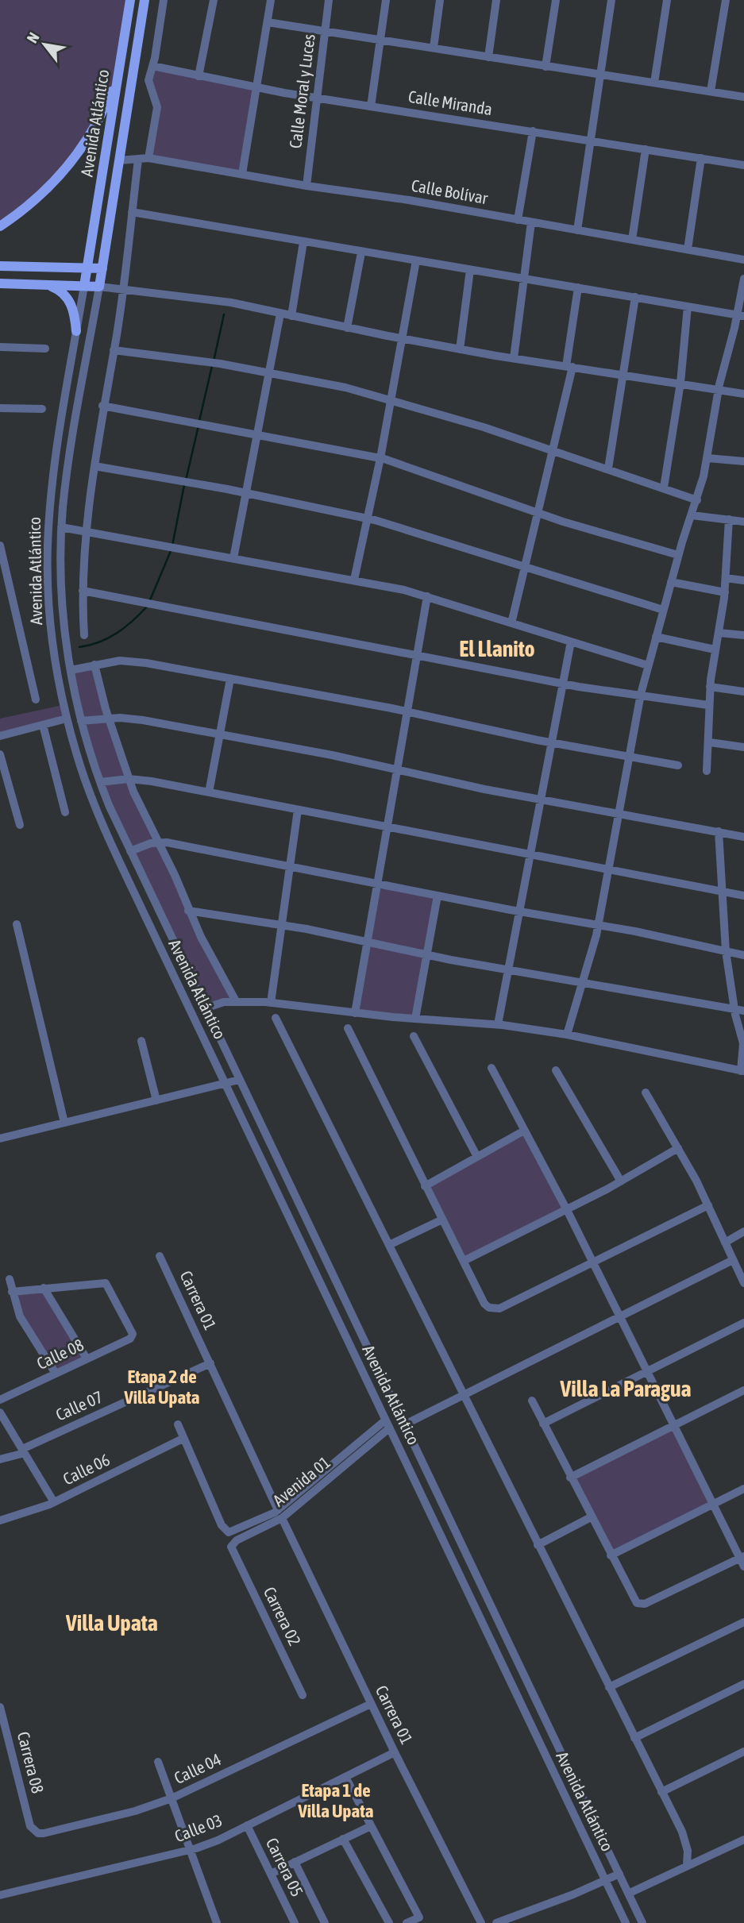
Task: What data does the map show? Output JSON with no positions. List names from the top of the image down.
{
  "streets": {
    "main road": ["Avenida Atlántico"],
    "street": [
      "Calle Moral y Luces",
      "Calle Miranda",
      "Calle Bolívar",
      "Carrera 01",
      "Calle 08",
      "Calle 07",
      "Calle 06",
      "Avenida 01",
      "Carrera 02",
      "Carrera 08",
      "Calle 04",
      "Calle 03",
      "Carrera 05"
    ]
  },
  "crossings": [
    ["Calle Moral y Luces", "Calle Miranda"],
    ["Calle Moral y Luces", "Calle Bolívar"],
    ["Avenida Atlántico", "Calle Bolívar"],
    ["Avenida Atlántico", "Avenida 01"],
    ["Carrera 01", "Calle 07"],
    ["Carrera 01", "Avenida 01"],
    ["Carrera 01", "Calle 04"],
    ["Carrera 01", "Calle 03"],
    ["Calle 06", "Avenida 01"],
    ["Avenida 01", "Carrera 02"],
    ["Carrera 08", "Calle 04"],
    ["Calle 03", "Carrera 05"]
  ],
  "districts": [
    "El Llanito",
    "Etapa 2 de Villa Upata",
    "Villa La Paragua",
    "Villa Upata",
    "Etapa 1 de Villa Upata"
  ],
  "north": "top left"
}
